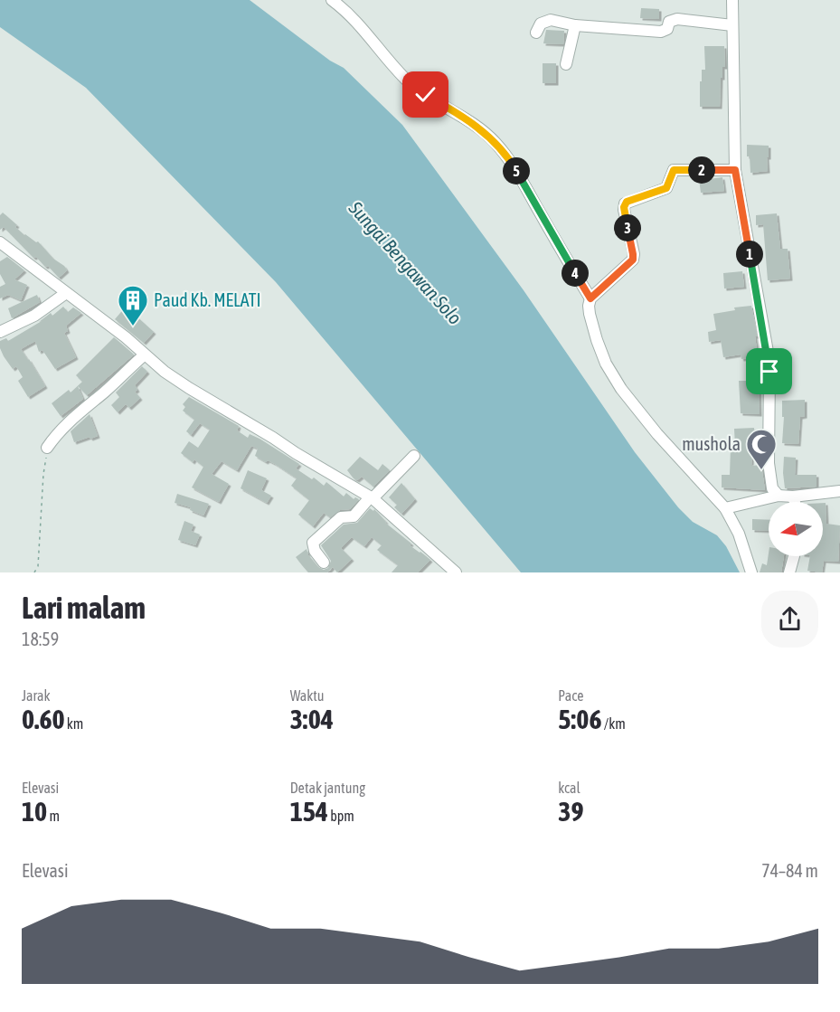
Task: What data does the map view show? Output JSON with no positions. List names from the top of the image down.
{
  "water": ["Sungai Bengawan Solo"],
  "places": {
    "building": ["Paud Kb. MELATI"],
    "mosque": ["mushola"]
  },
  "north": "left",
  "page": {
    "pins": [
      "2",
      "5",
      "3",
      "1",
      "4"
    ],
    "heading": ["Lari malam", "18:59"],
    "stats": [
      ["Jarak", "0.60 km"],
      ["Waktu", "3:04"],
      ["Pace", "5:06 /km"],
      ["Elevasi", "10 m"],
      ["Detak jantung", "154 bpm"],
      ["kcal", "39"]
    ],
    "chart": ["Elevasi", "74–84 m"]
  }
}
